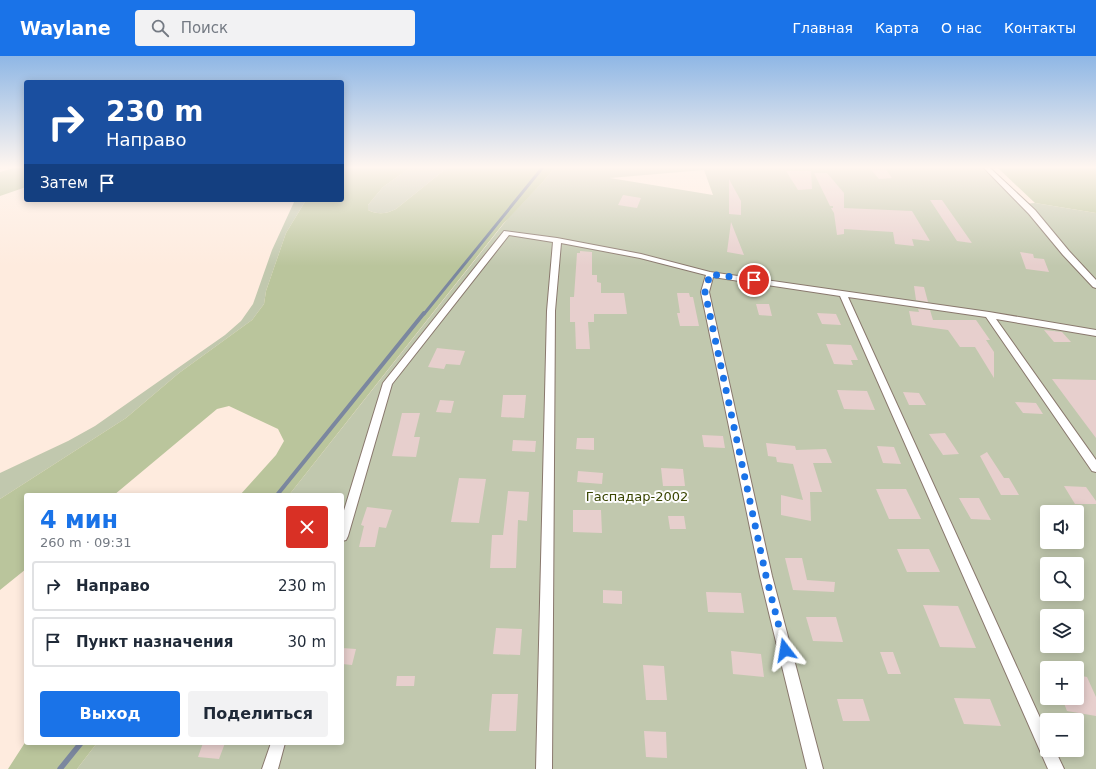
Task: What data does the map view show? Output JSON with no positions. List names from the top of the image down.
{
  "parks": ["Гаспадар-2002"],
  "page": {
    "header": "Waylane",
    "search": "Поиск",
    "nav": [
      "Главная",
      "Карта",
      "О нас",
      "Контакты"
    ],
    "turn": ["230 m", "Направо"],
    "then": "Затем",
    "heading": ["4 мин", "260 m · 09:31"],
    "map_buttons": ["+", "−"],
    "list": [
      {
        "name": "Направо",
        "value": "230 m"
      },
      {
        "name": "Пункт назначения",
        "value": "30 m"
      }
    ],
    "buttons": ["Выход", "Поделиться"]
  }
}
